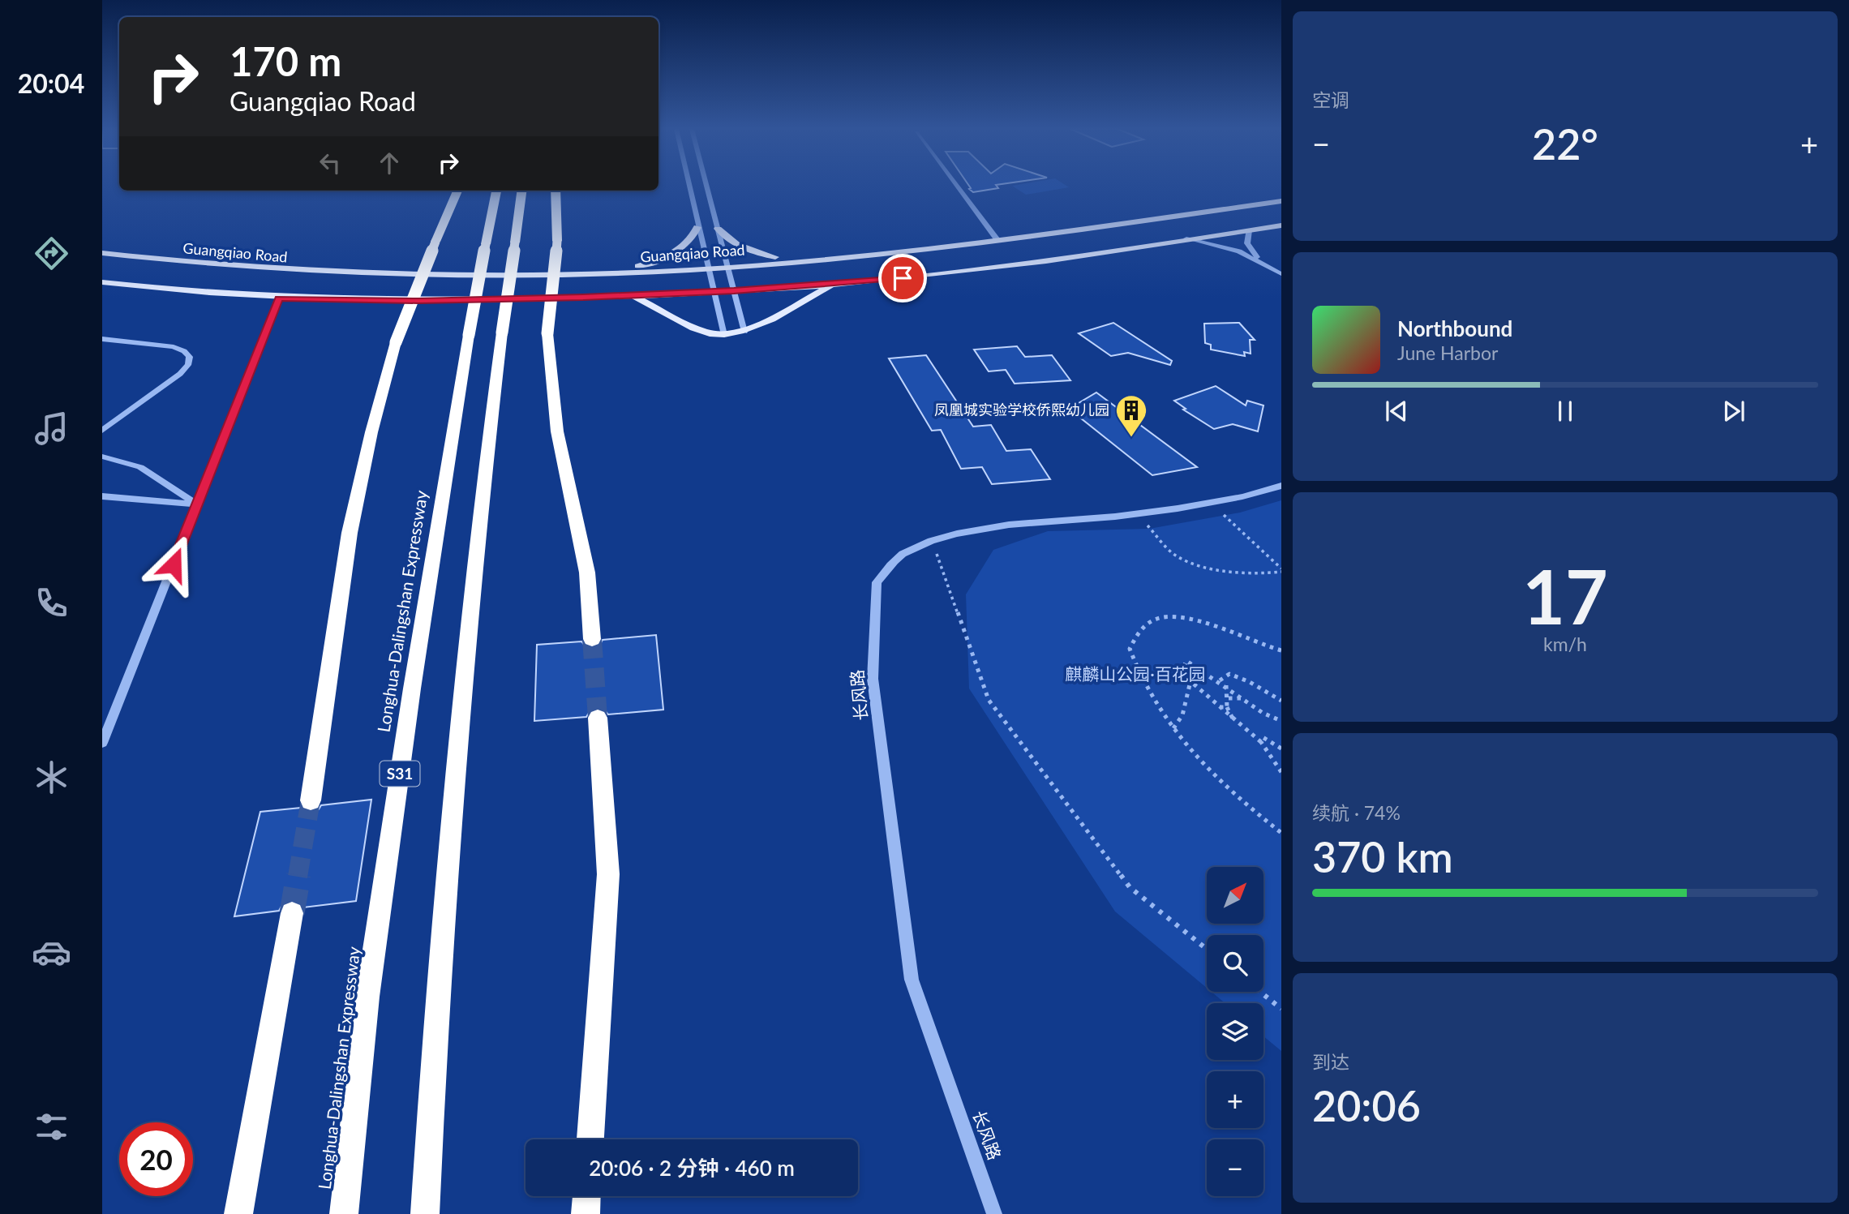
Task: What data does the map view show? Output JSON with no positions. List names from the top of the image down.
{
  "streets": {
    "highway": ["Longhua-Dalingshan Expressway", "S31"],
    "main road": ["Guangqiao Road"],
    "street": ["长风路"]
  },
  "parks": ["麒麟山公园·百花园"],
  "places": {
    "building": ["凤凰城实验学校侨熙幼儿园"]
  },
  "north": "top right",
  "page": {
    "tabs": "20:04",
    "tile": [
      "空调",
      ["17", "km/h"],
      ["续航 · 74%", "370 km"],
      ["到达", "20:06"]
    ],
    "turn": ["170 m", "Guangqiao Road"],
    "heat": ["−", "22°", "+"],
    "song": ["Northbound", "June Harbor"],
    "map_buttons": ["+", "−"],
    "limit": "20",
    "trip": "20:06 · 2 分钟 · 460 m"
  }
}
